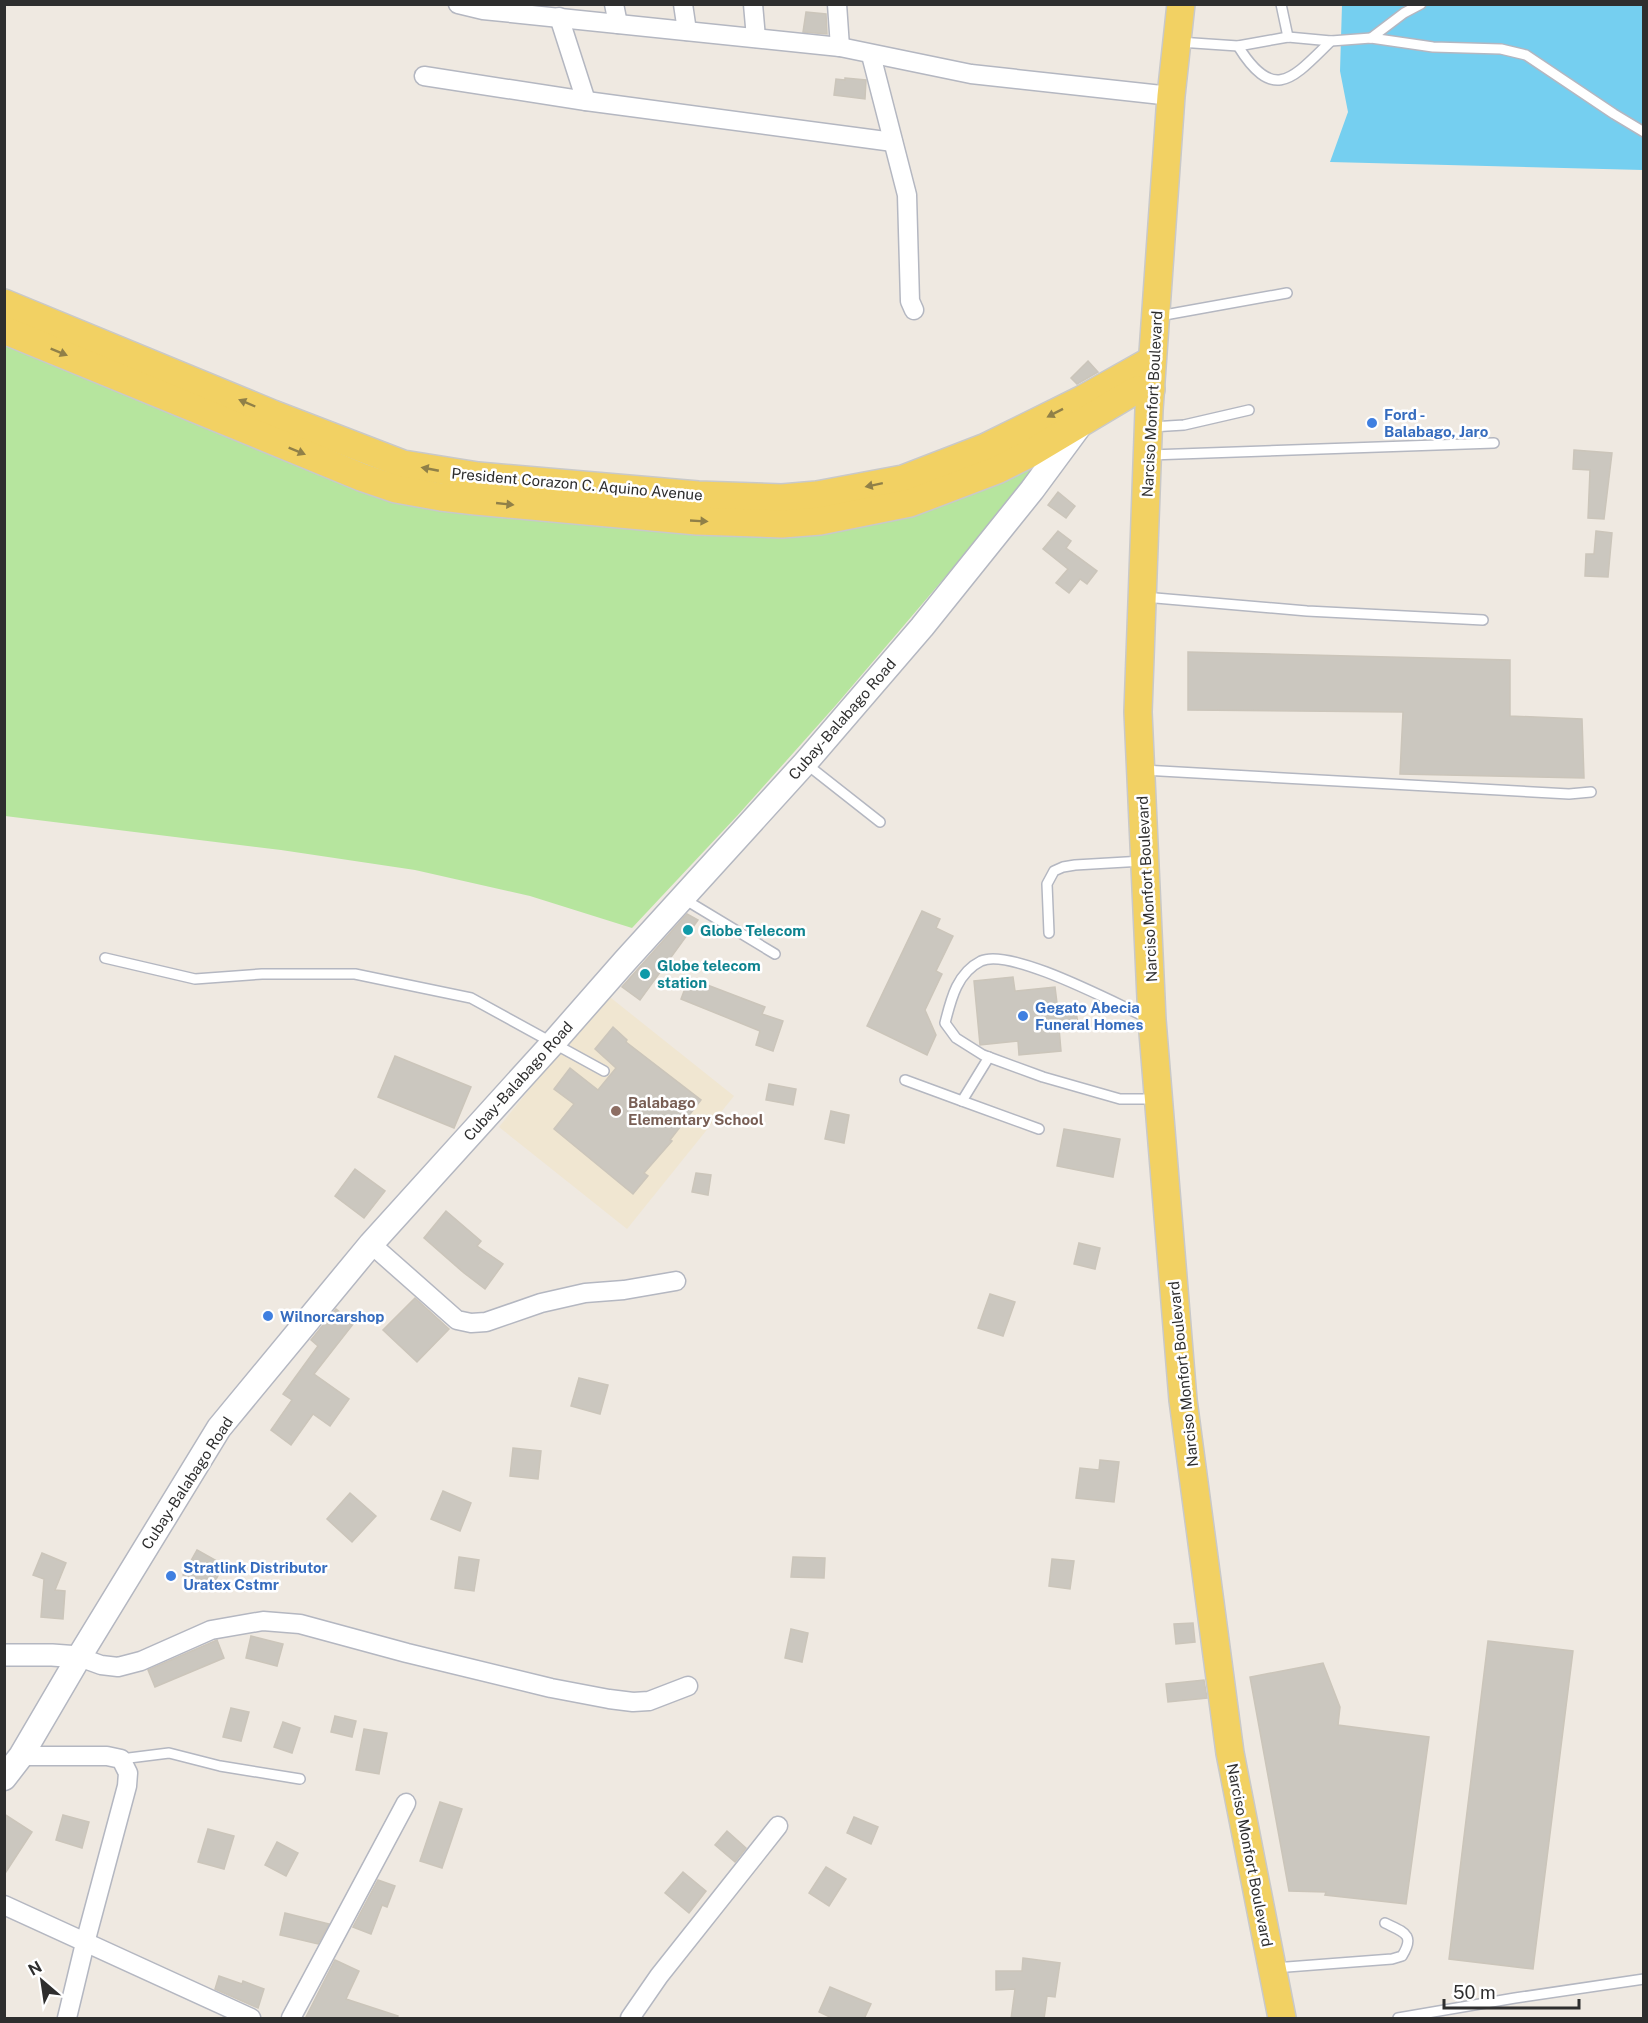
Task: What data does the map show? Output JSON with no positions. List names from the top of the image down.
{
  "streets": {
    "main road": ["Narciso Monfort Boulevard", "President Corazon C. Aquino Avenue", "Cubay-Balabago Road"]
  },
  "crossings": [
    ["Narciso Monfort Boulevard", "President Corazon C. Aquino Avenue"],
    ["President Corazon C. Aquino Avenue", "Cubay-Balabago Road"]
  ],
  "places": [
    "Ford - Balabago, Jaro",
    "Globe Telecom",
    "Globe telecom station",
    "Gegato Abecia Funeral Homes",
    "Balabago Elementary School",
    "Wilnorcarshop",
    "Stratlink Distributor Uratex Cstmr"
  ],
  "scale_bar": "50 m",
  "north": "top left"
}
